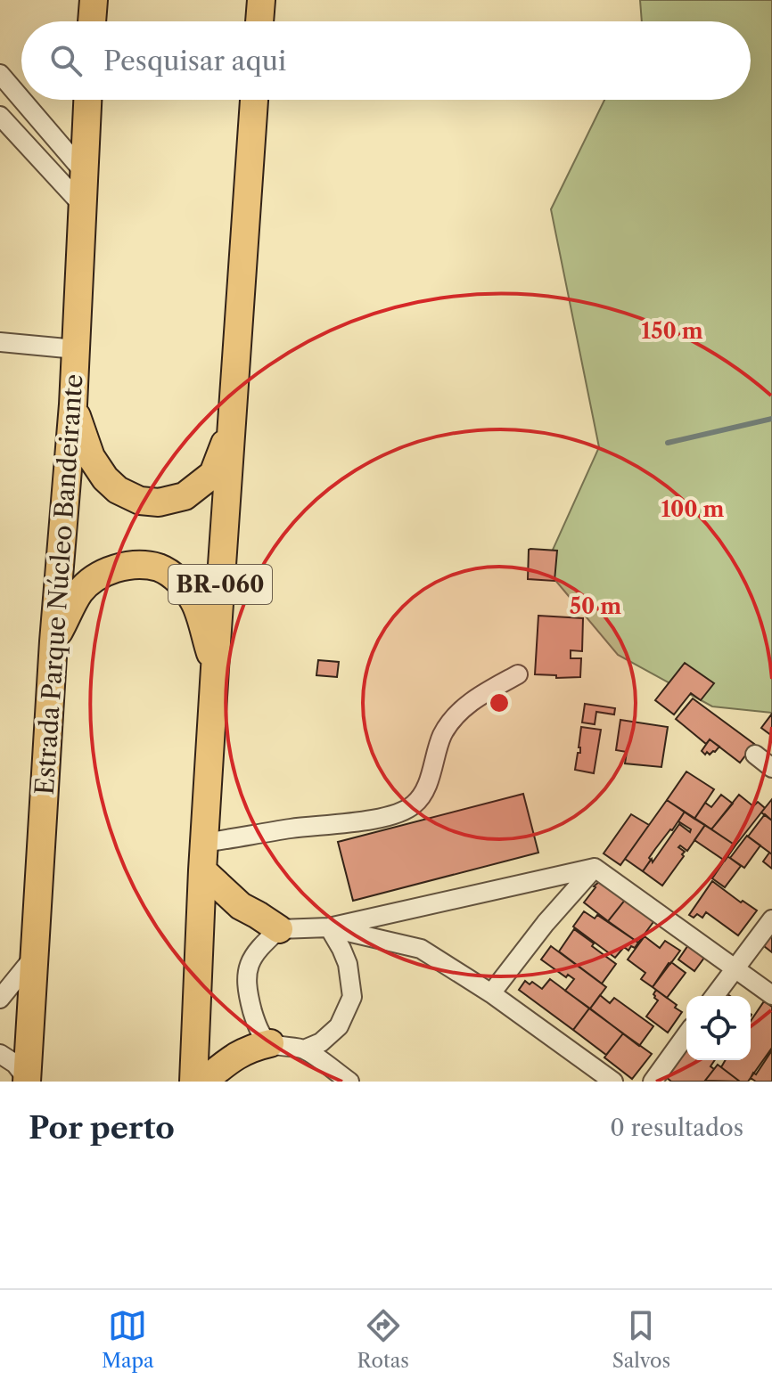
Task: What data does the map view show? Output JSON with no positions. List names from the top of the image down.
{
  "streets": {
    "highway": ["Estrada Parque Núcleo Bandeirante", "BR-060"]
  },
  "page": {
    "search": "Pesquisar aqui",
    "heading": ["Por perto", "0 resultados"],
    "nav": ["Mapa", "Rotas", "Salvos"]
  },
  "rings": ["150 m", "100 m", "50 m"]
}
